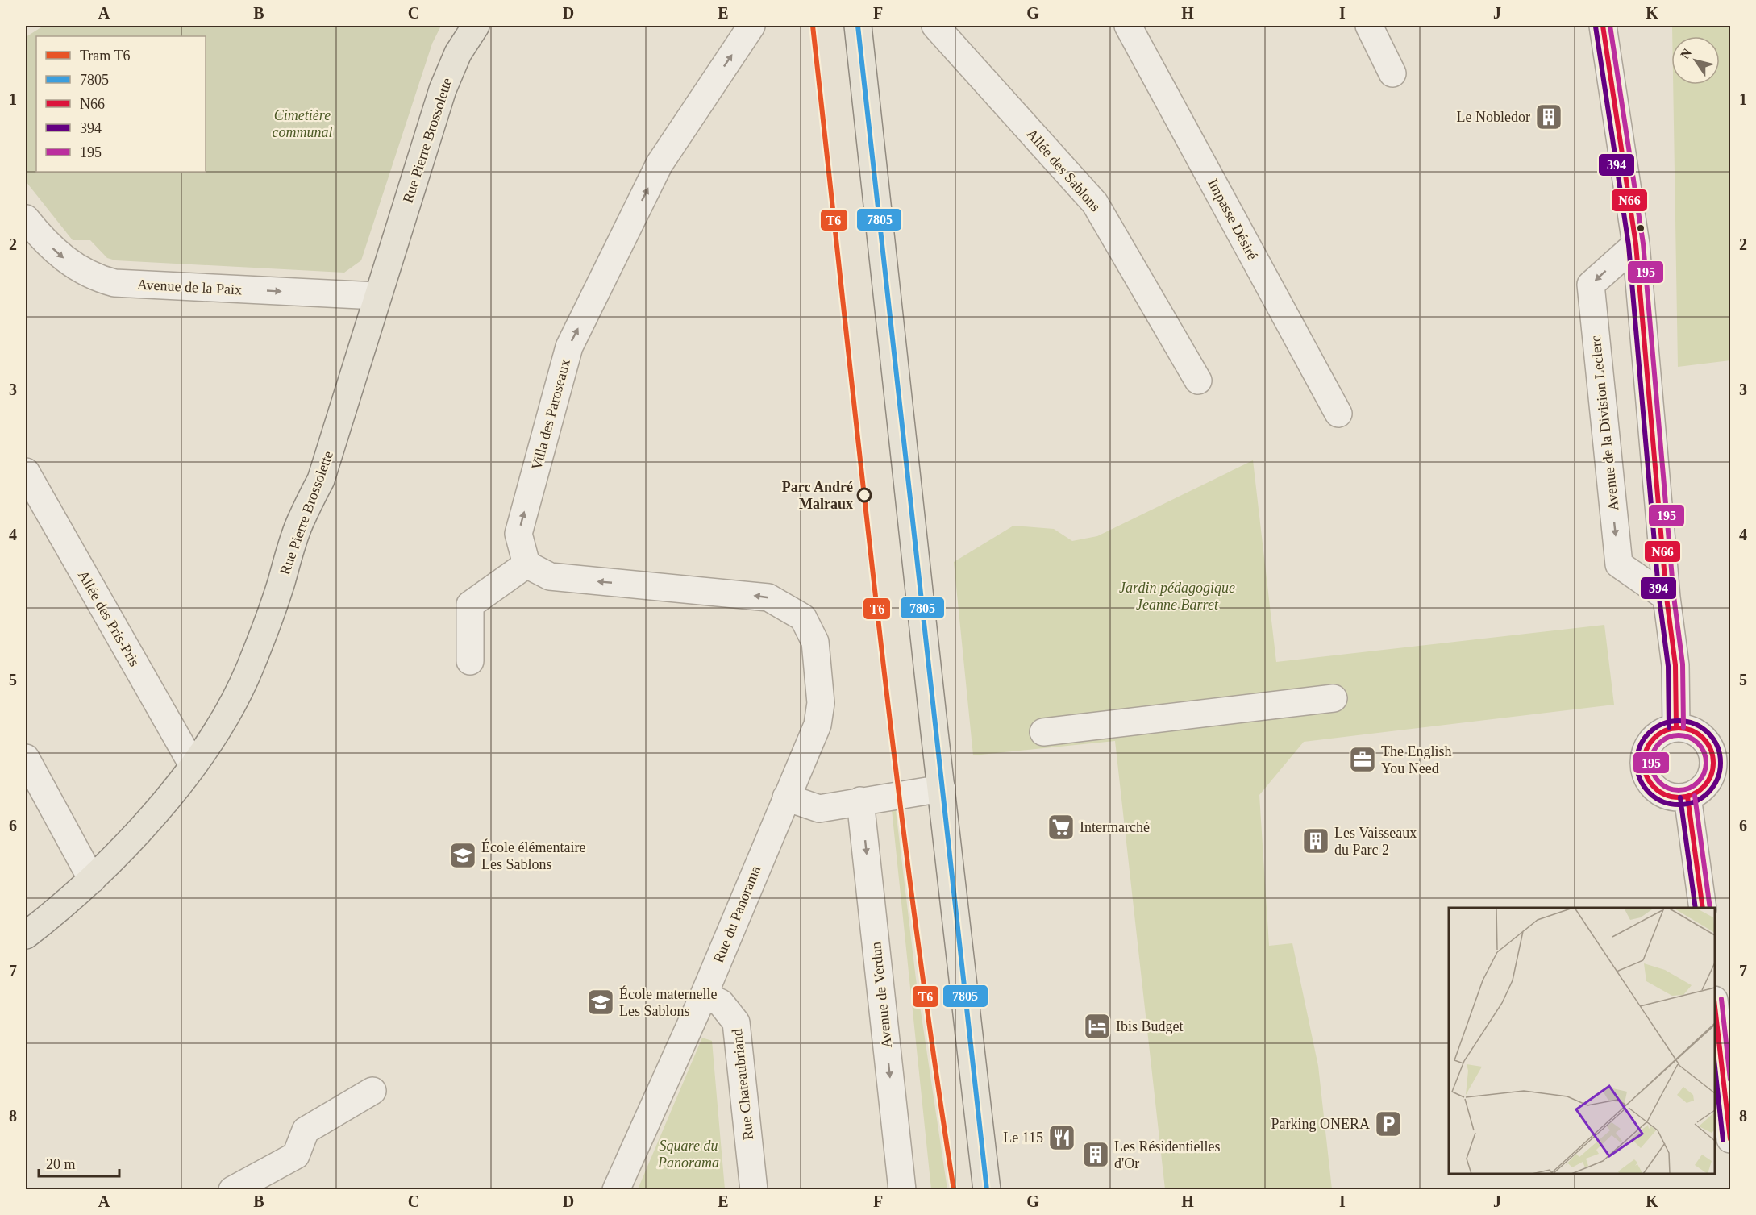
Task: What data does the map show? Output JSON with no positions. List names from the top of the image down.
{
  "streets": {
    "main road": ["Rue Pierre Brossolette"],
    "street": [
      "Allée des Sablons",
      "Impasse Désiré",
      "Avenue de la Paix",
      "Villa des Paroseaux",
      "Avenue de la Division Leclerc",
      "Allée des Pris-Pris",
      "Rue du Panorama",
      "Avenue de Verdun",
      "Rue Chateaubriand"
    ]
  },
  "crossings": [
    ["Rue Pierre Brossolette", "Avenue de la Paix"],
    ["Rue Pierre Brossolette", "Allée des Pris-Pris"],
    ["Villa des Paroseaux", "Rue du Panorama"],
    ["Rue du Panorama", "Rue Chateaubriand"]
  ],
  "one_way": ["Avenue de la Paix", "Villa des Paroseaux", "Avenue de Verdun"],
  "parks": ["Cimetière communal", "Jardin pédagogique Jeanne Barret", "Square du Panorama"],
  "places": {
    "building": ["Le Nobledor", "Les Vaisseaux du Parc 2", "Les Résidentielles d'Or"],
    "other": ["Parc André Malraux"],
    "office": ["The English You Need"],
    "supermarket": ["Intermarché"],
    "school or university": ["École élémentaire Les Sablons", "École maternelle Les Sablons"],
    "hotel": ["Ibis Budget"],
    "parking": ["Parking ONERA"],
    "restaurant": ["Le 115"]
  },
  "lines": [
    "tram line T6",
    "transit line 7805",
    "transit line N66",
    "transit line 195",
    "transit line 394"
  ],
  "legend": [
    "Tram T6",
    "7805",
    "N66",
    "394",
    "195"
  ],
  "scale_bar": "20 m",
  "north": "top left",
  "grid": {
    "columns": [
      "A",
      "B",
      "C",
      "D",
      "E",
      "F",
      "G",
      "H",
      "I",
      "J",
      "K"
    ],
    "rows": [
      "1",
      "2",
      "3",
      "4",
      "5",
      "6",
      "7",
      "8"
    ]
  }
}
